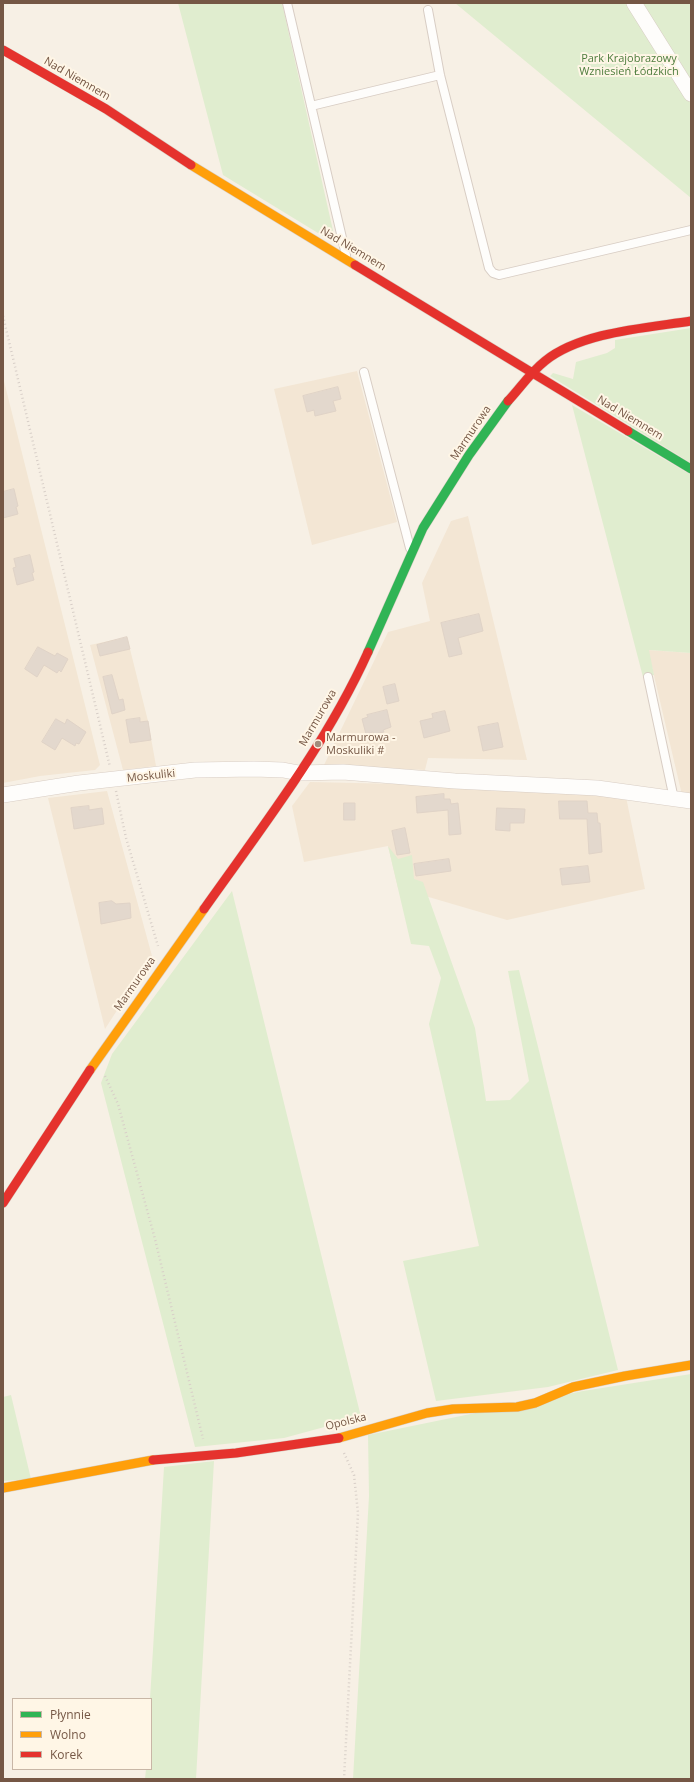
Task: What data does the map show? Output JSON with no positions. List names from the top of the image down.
{
  "streets": {
    "street": [
      "Nad Niemnem",
      "Marmurowa",
      "Moskuliki",
      "Opolska"
    ]
  },
  "crossings": [
    ["Nad Niemnem", "Marmurowa"],
    ["Marmurowa", "Moskuliki"]
  ],
  "parks": ["Park Krajobrazowy Wzniesień Łódzkich"],
  "places": ["Marmurowa - Moskuliki #"],
  "legend": ["Płynnie", "Wolno", "Korek"]
}
